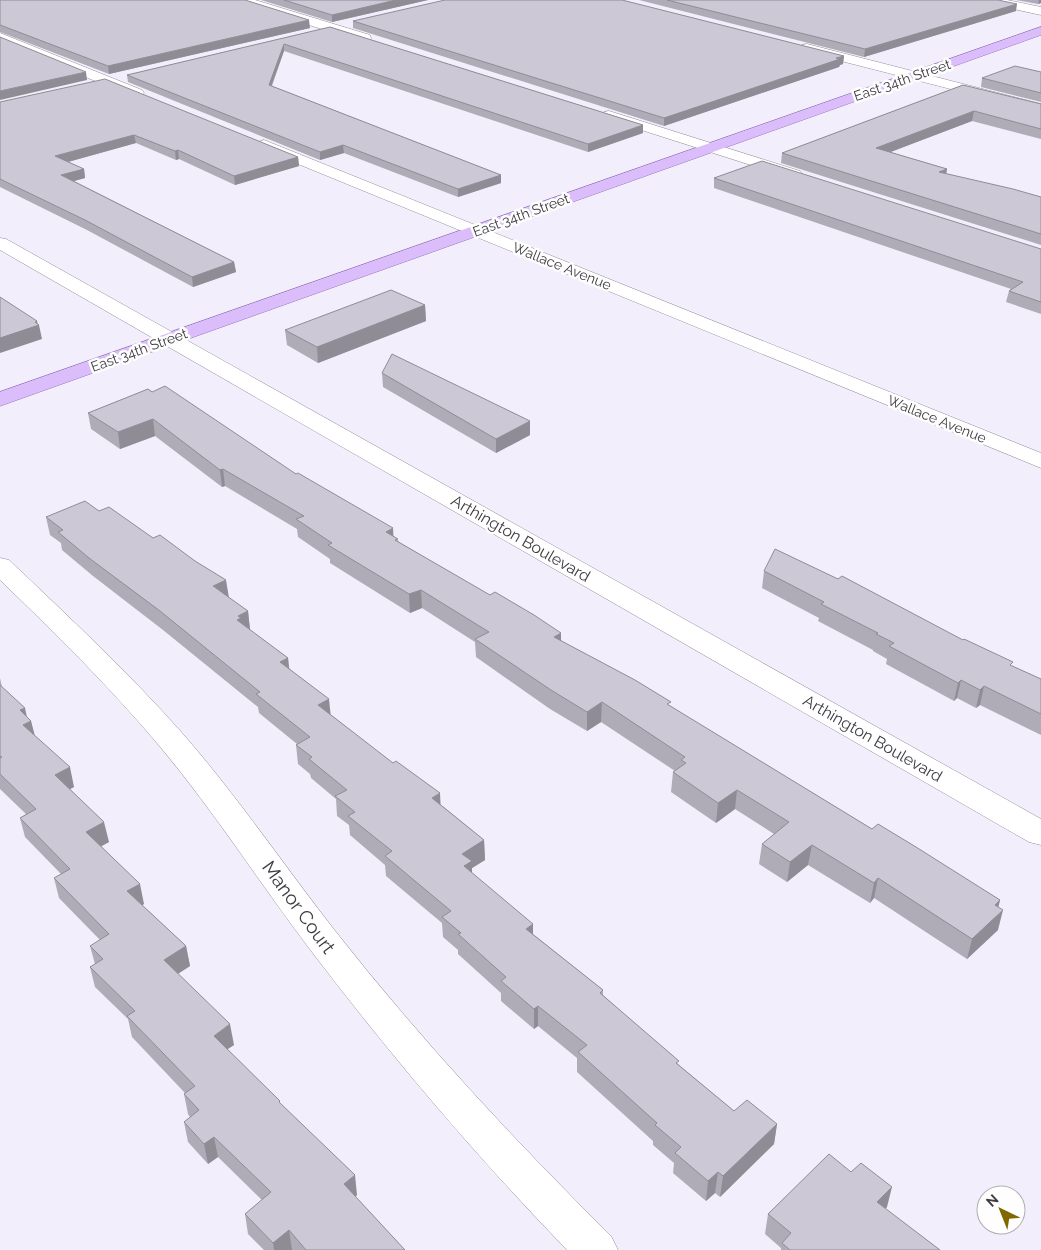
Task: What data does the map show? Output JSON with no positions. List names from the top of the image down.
{
  "streets": {
    "main road": ["East 34th Street"],
    "street": ["Wallace Avenue", "Arthington Boulevard", "Manor Court"]
  },
  "crossings": [
    ["East 34th Street", "Wallace Avenue"],
    ["East 34th Street", "Arthington Boulevard"]
  ],
  "north": "top left"
}
